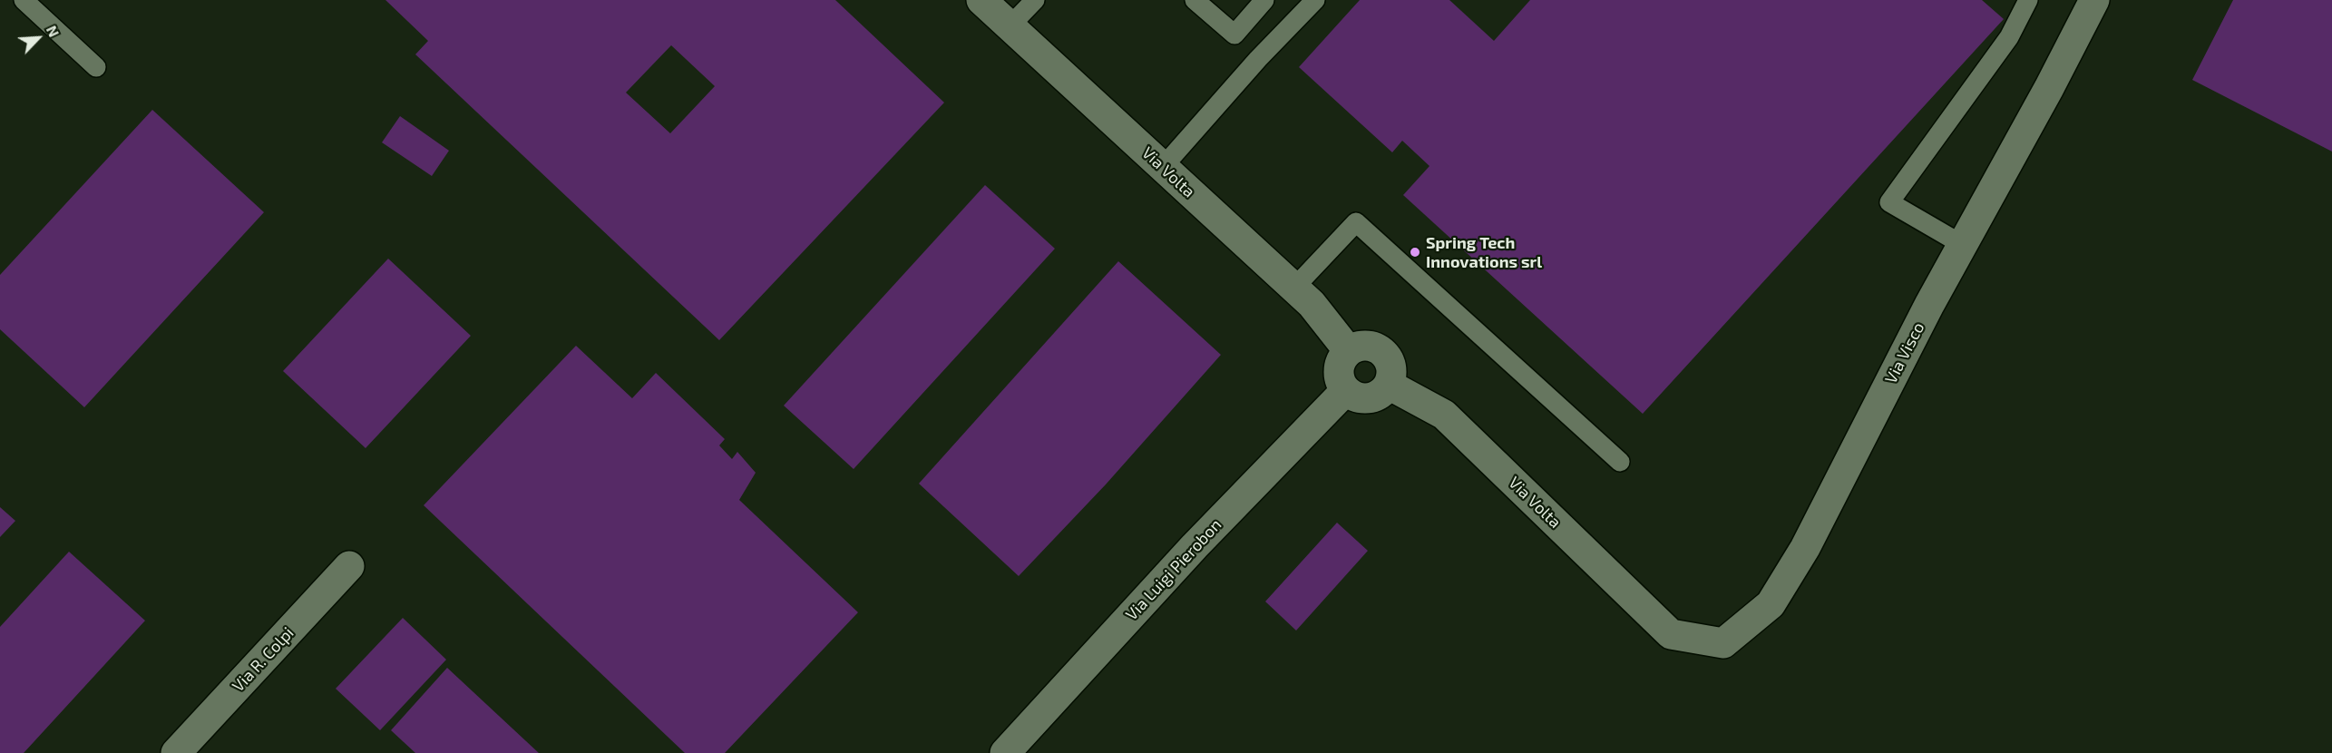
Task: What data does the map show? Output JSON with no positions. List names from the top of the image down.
{
  "streets": {
    "street": [
      "Via Volta",
      "Via Visco",
      "Via Luigi Pierobon",
      "Via R. Colpi"
    ]
  },
  "crossings": [
    ["Via Volta", "Via Visco"],
    ["Via Volta", "Via Luigi Pierobon"]
  ],
  "places": ["Spring Tech Innovations srl"],
  "north": "top right"
}
